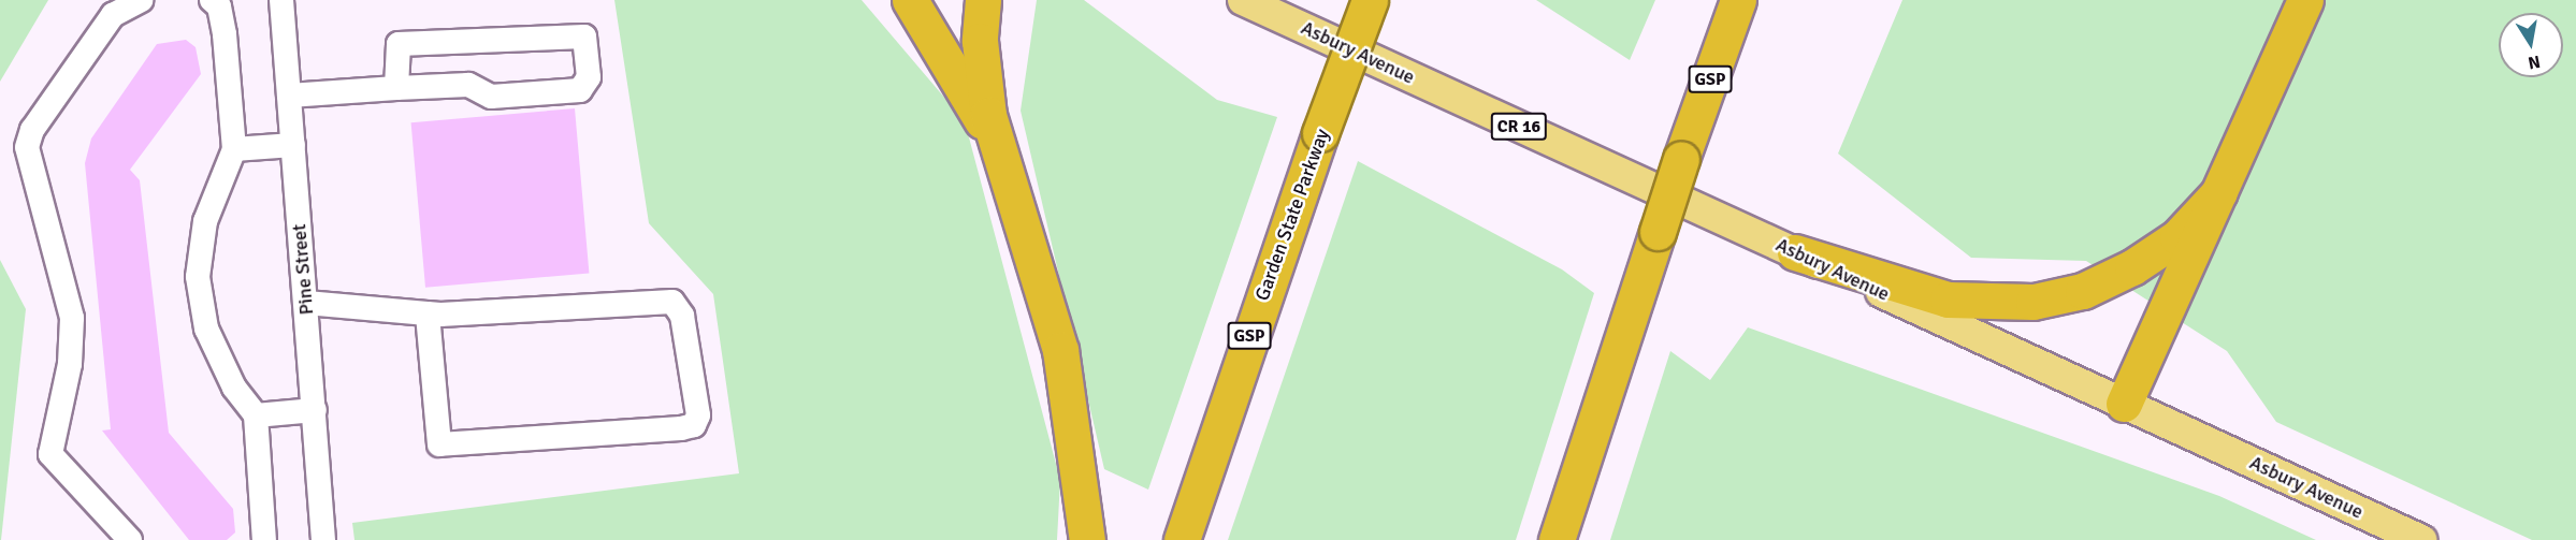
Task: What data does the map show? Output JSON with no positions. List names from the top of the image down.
{
  "streets": {
    "highway": ["GSP", "Garden State Parkway"],
    "main road": ["Asbury Avenue", "CR 16"],
    "street": ["Pine Street"]
  },
  "north": "bottom"
}
